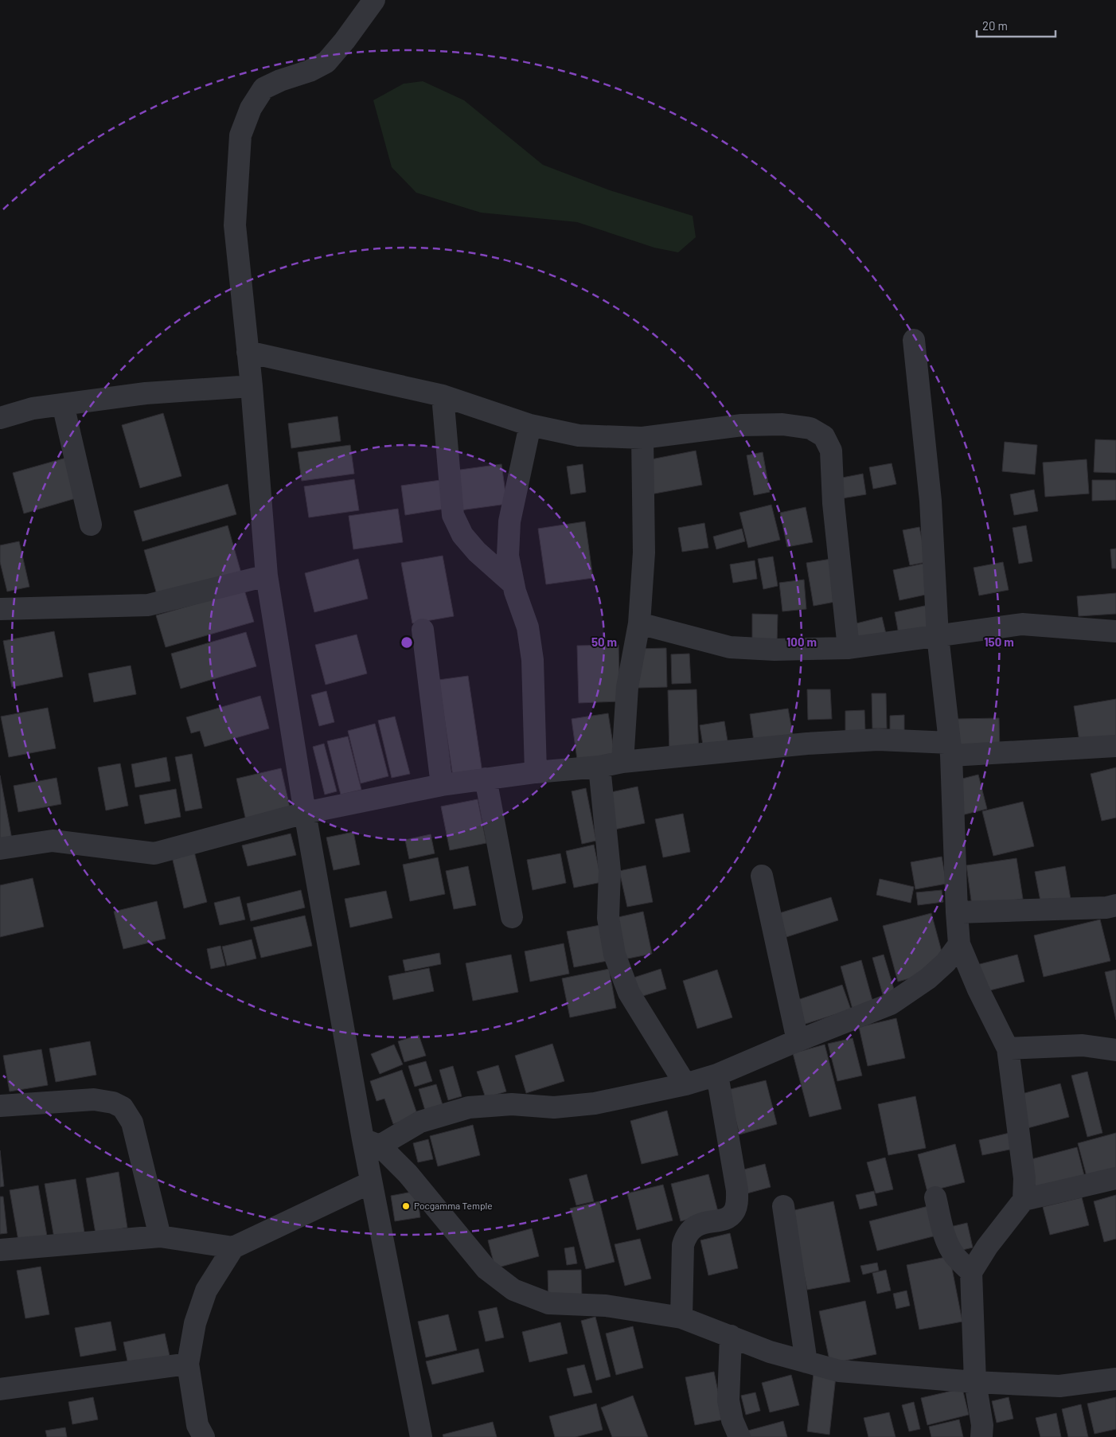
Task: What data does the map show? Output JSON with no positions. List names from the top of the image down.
{
  "places": ["Pocgamma Temple"],
  "scale_bar": "20 m",
  "rings": ["50 m", "100 m", "150 m"]
}
